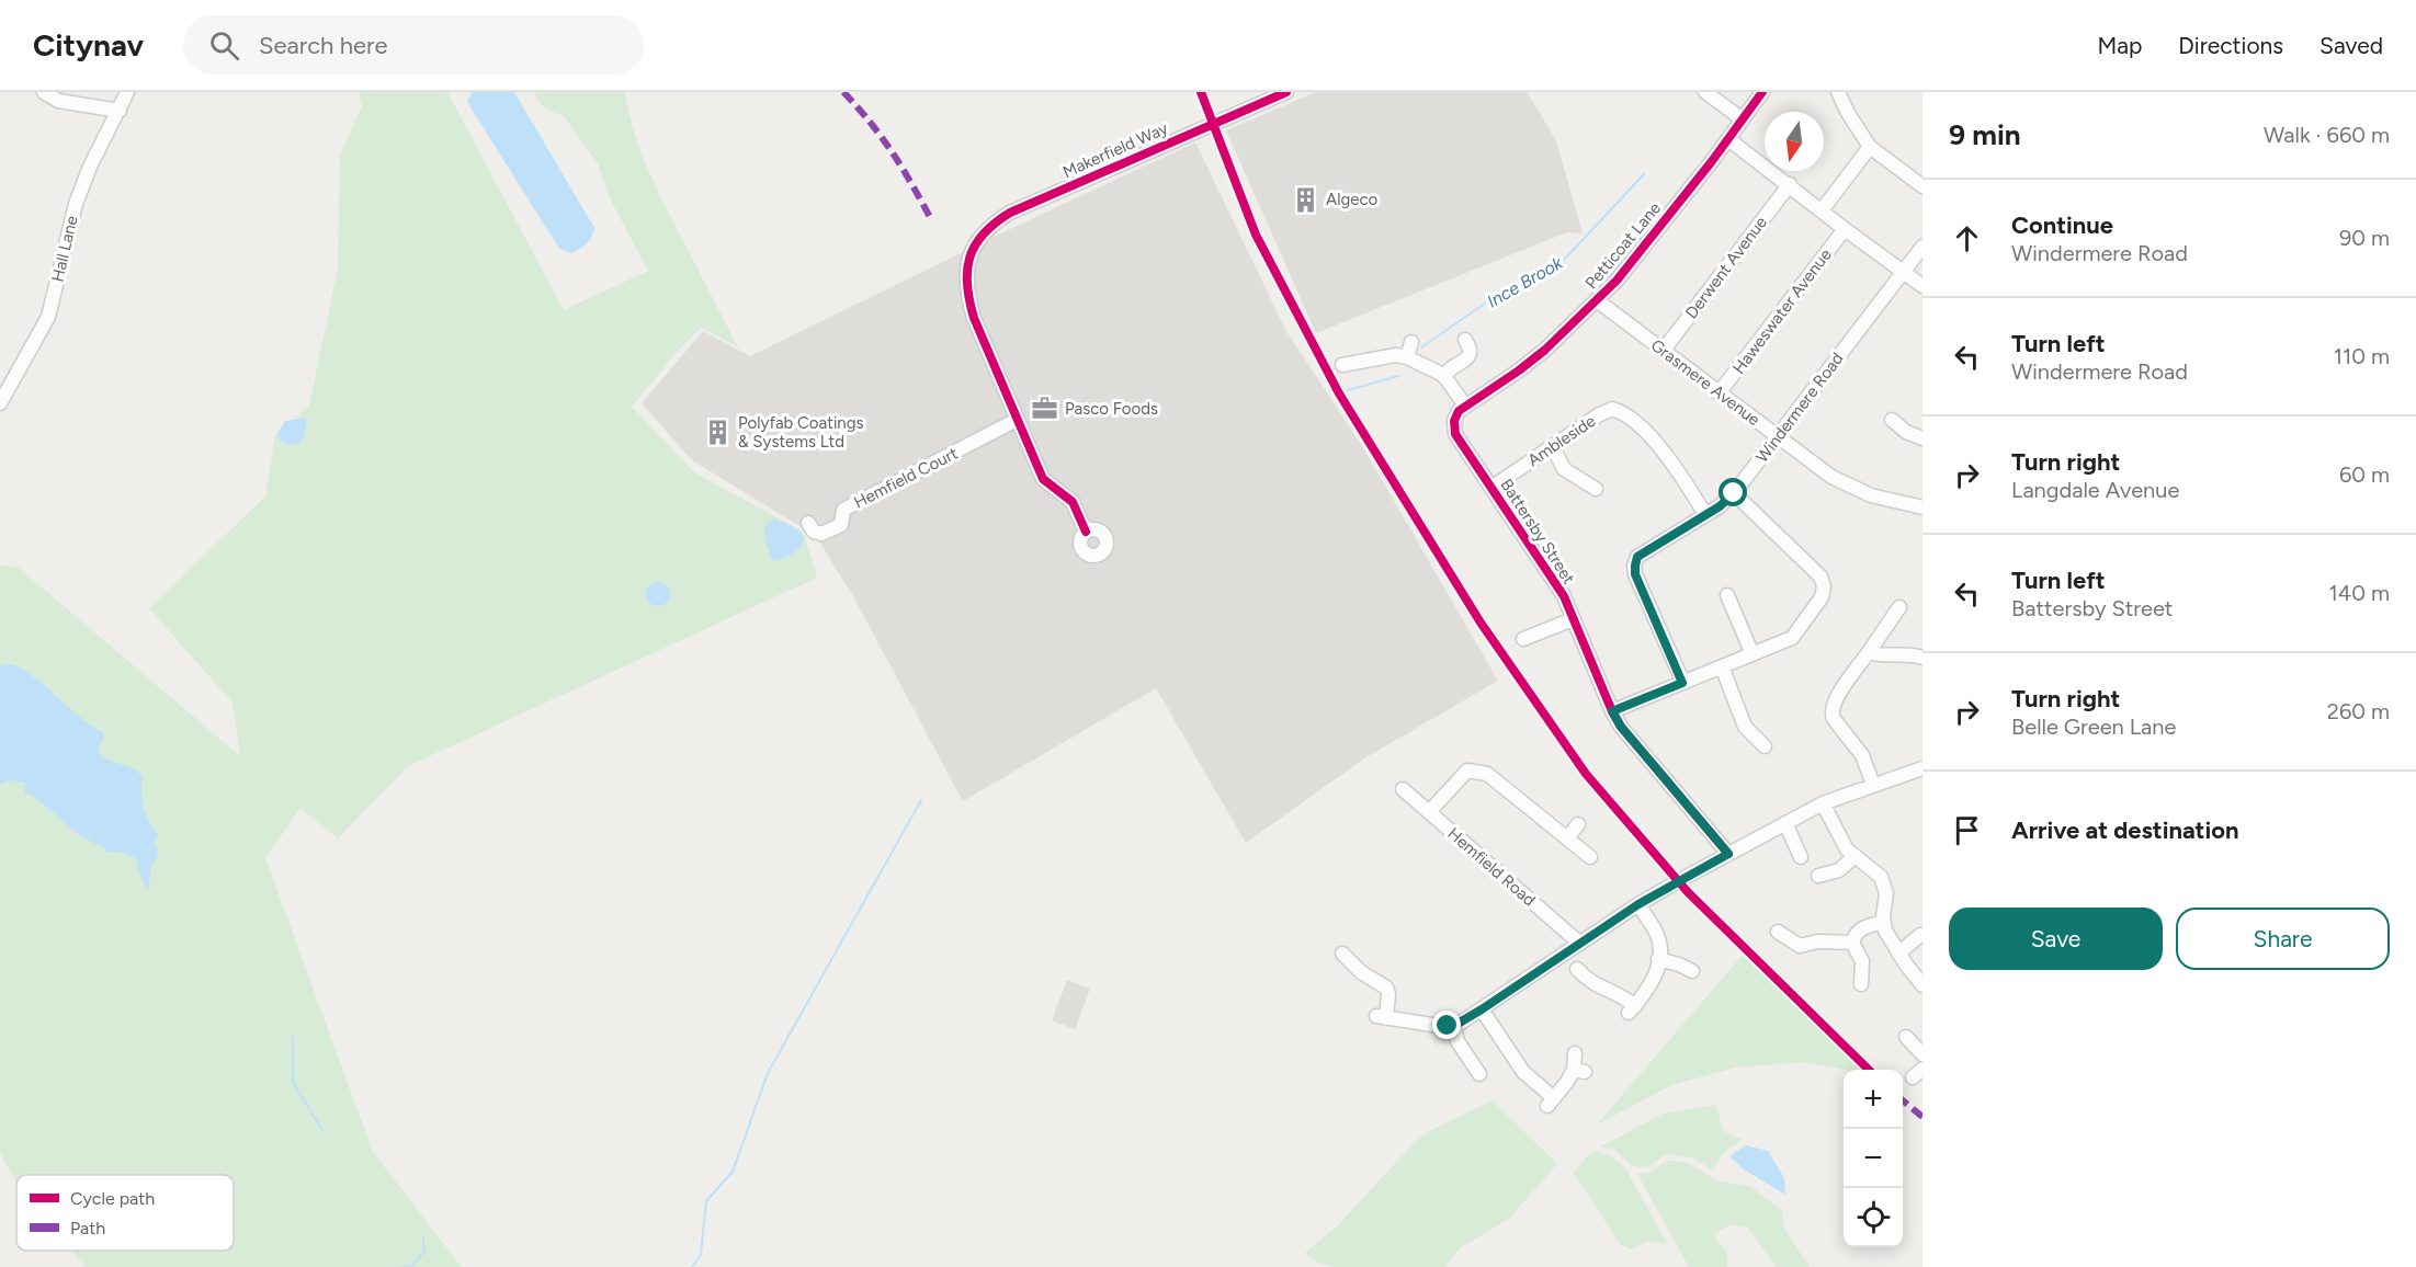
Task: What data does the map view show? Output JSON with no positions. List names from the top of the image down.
{
  "streets": {
    "street": [
      "Makerfield Way",
      "Petticoat Lane",
      "Hall Lane",
      "Derwent Avenue",
      "Haweswater Avenue",
      "Grasmere Avenue",
      "Windermere Road",
      "Ambleside",
      "Hemfield Court",
      "Battersby Street",
      "Hemfield Road"
    ]
  },
  "crossings": [
    ["Makerfield Way", "Hemfield Court"],
    ["Petticoat Lane", "Grasmere Avenue"],
    ["Petticoat Lane", "Battersby Street"],
    ["Derwent Avenue", "Grasmere Avenue"],
    ["Haweswater Avenue", "Grasmere Avenue"],
    ["Grasmere Avenue", "Windermere Road"],
    ["Windermere Road", "Ambleside"],
    ["Ambleside", "Battersby Street"]
  ],
  "water": ["Ince Brook"],
  "places": {
    "building": ["Algeco", "Polyfab Coatings & Systems Ltd"],
    "office": ["Pasco Foods"]
  },
  "legend": ["Cycle path", "Path"],
  "north": "bottom",
  "page": {
    "header": "Citynav",
    "search": "Search here",
    "nav": ["Map", "Directions", "Saved"],
    "heading": ["9 min", "Walk · 660 m"],
    "list": [
      ["Continue", "Windermere Road", "90 m"],
      ["Turn left", "Windermere Road", "110 m"],
      ["Turn right", "Langdale Avenue", "60 m"],
      ["Turn left", "Battersby Street", "140 m"],
      ["Turn right", "Belle Green Lane", "260 m"],
      "Arrive at destination"
    ],
    "buttons": ["Save", "Share"],
    "map_buttons": ["+", "−"]
  }
}
